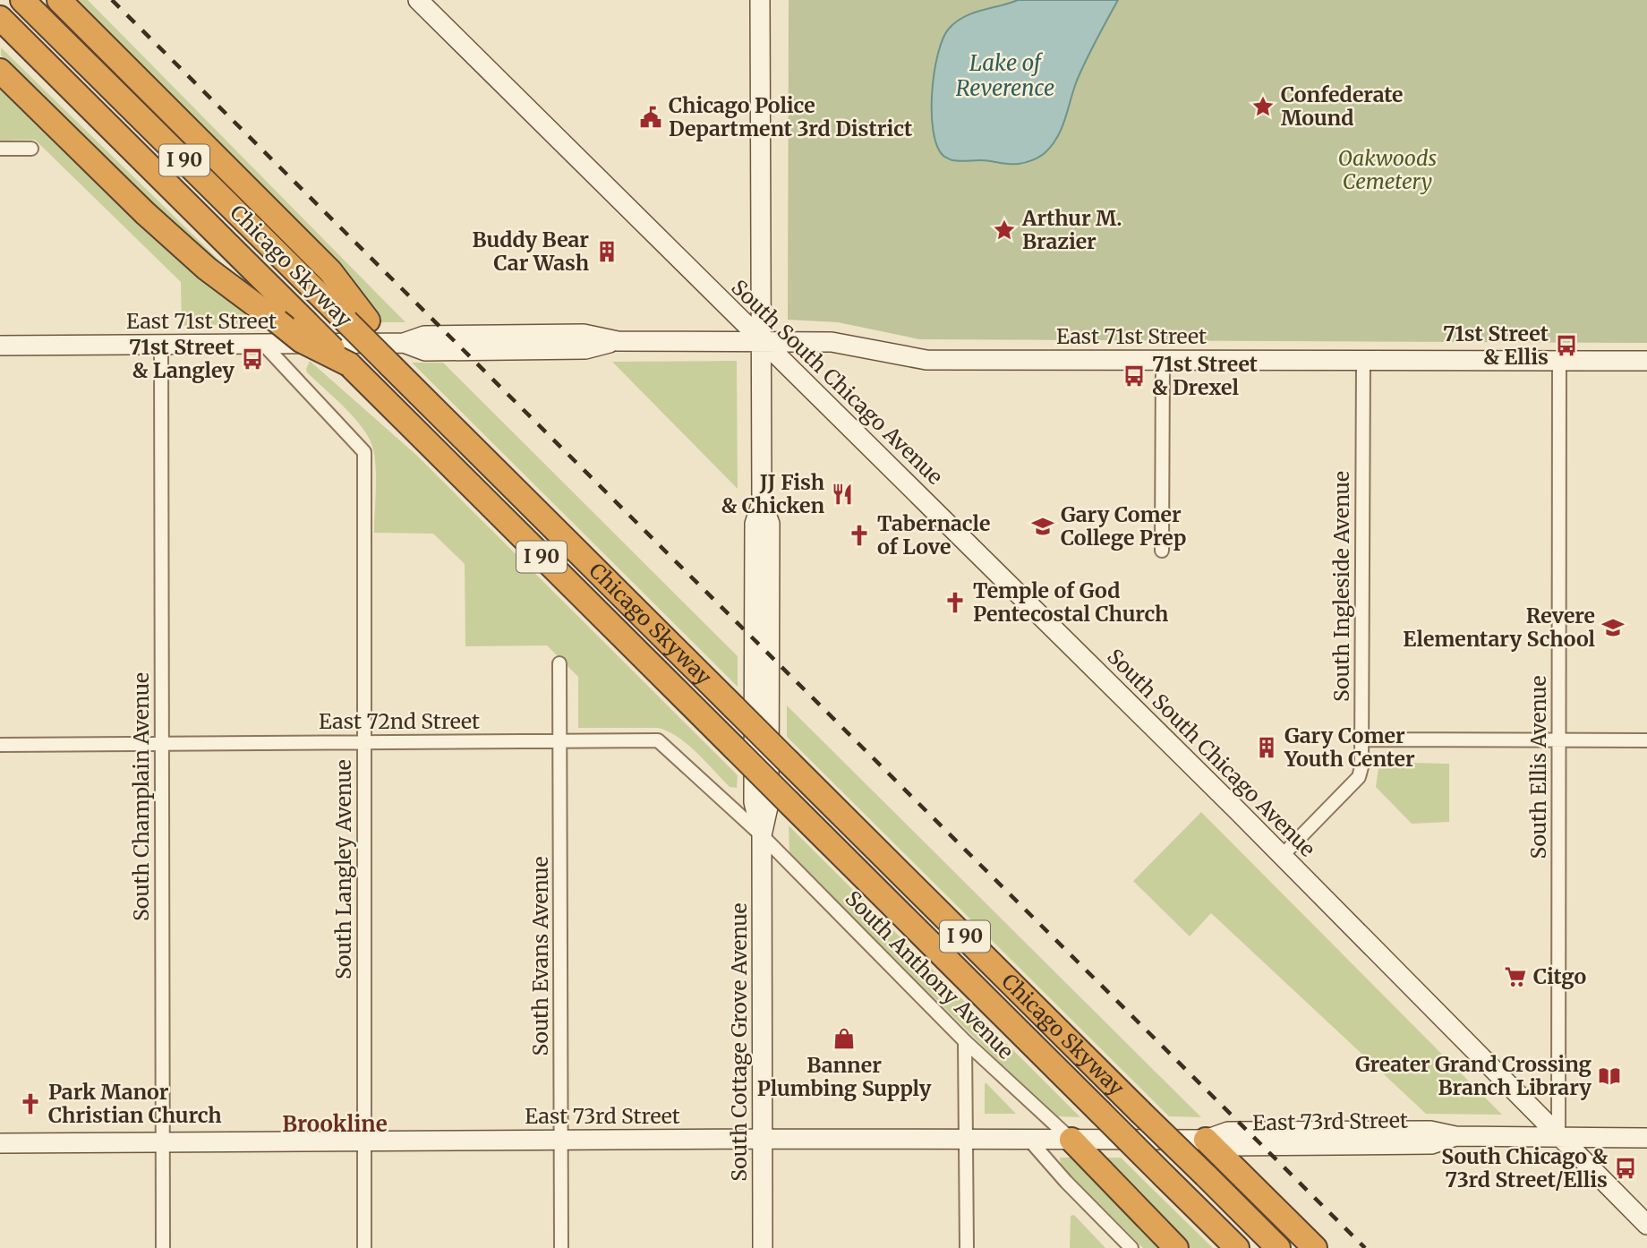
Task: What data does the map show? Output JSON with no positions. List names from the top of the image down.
{
  "streets": {
    "highway": ["I 90", "Chicago Skyway"],
    "main road": [
      "East 71st Street",
      "South South Chicago Avenue",
      "South Cottage Grove Avenue",
      "East 73rd Street"
    ],
    "street": [
      "South Ingleside Avenue",
      "East 72nd Street",
      "South Ellis Avenue",
      "South Champlain Avenue",
      "South Langley Avenue",
      "South Evans Avenue",
      "South Anthony Avenue"
    ]
  },
  "crossings": [
    ["East 71st Street", "South South Chicago Avenue"],
    ["East 71st Street", "South Ingleside Avenue"],
    ["East 71st Street", "South Ellis Avenue"],
    ["East 71st Street", "South Champlain Avenue"],
    ["East 71st Street", "South Langley Avenue"],
    ["East 71st Street", "South Cottage Grove Avenue"],
    ["South South Chicago Avenue", "South Ingleside Avenue"],
    ["South South Chicago Avenue", "South Ellis Avenue"],
    ["South South Chicago Avenue", "South Cottage Grove Avenue"],
    ["South South Chicago Avenue", "East 73rd Street"],
    ["East 72nd Street", "South Champlain Avenue"],
    ["East 72nd Street", "South Langley Avenue"],
    ["East 72nd Street", "South Evans Avenue"],
    ["East 72nd Street", "South Anthony Avenue"],
    ["East 72nd Street", "South Cottage Grove Avenue"],
    ["South Ellis Avenue", "East 73rd Street"],
    ["South Champlain Avenue", "East 73rd Street"],
    ["South Langley Avenue", "East 73rd Street"],
    ["South Evans Avenue", "East 73rd Street"],
    ["South Anthony Avenue", "South Cottage Grove Avenue"],
    ["South Anthony Avenue", "East 73rd Street"],
    ["South Cottage Grove Avenue", "East 73rd Street"]
  ],
  "districts": ["Brookline"],
  "water": ["Lake of Reverence"],
  "parks": ["Oakwoods Cemetery"],
  "places": {
    "place": ["Confederate Mound", "Arthur M. Brazier"],
    "public building": ["Chicago Police Department 3rd District"],
    "building": ["Buddy Bear Car Wash", "Gary Comer Youth Center"],
    "bus stop": [
      "71st Street & Ellis",
      "71st Street & Langley",
      "71st Street & Drexel",
      "South Chicago & 73rd Street/Ellis"
    ],
    "restaurant": ["JJ Fish & Chicken"],
    "school or university": ["Gary Comer College Prep", "Revere Elementary School"],
    "church": ["Tabernacle of Love", "Temple of God Pentecostal Church", "Park Manor Christian Church"],
    "supermarket": ["Citgo"],
    "shop": ["Banner Plumbing Supply"],
    "library": ["Greater Grand Crossing Branch Library"]
  }
}
